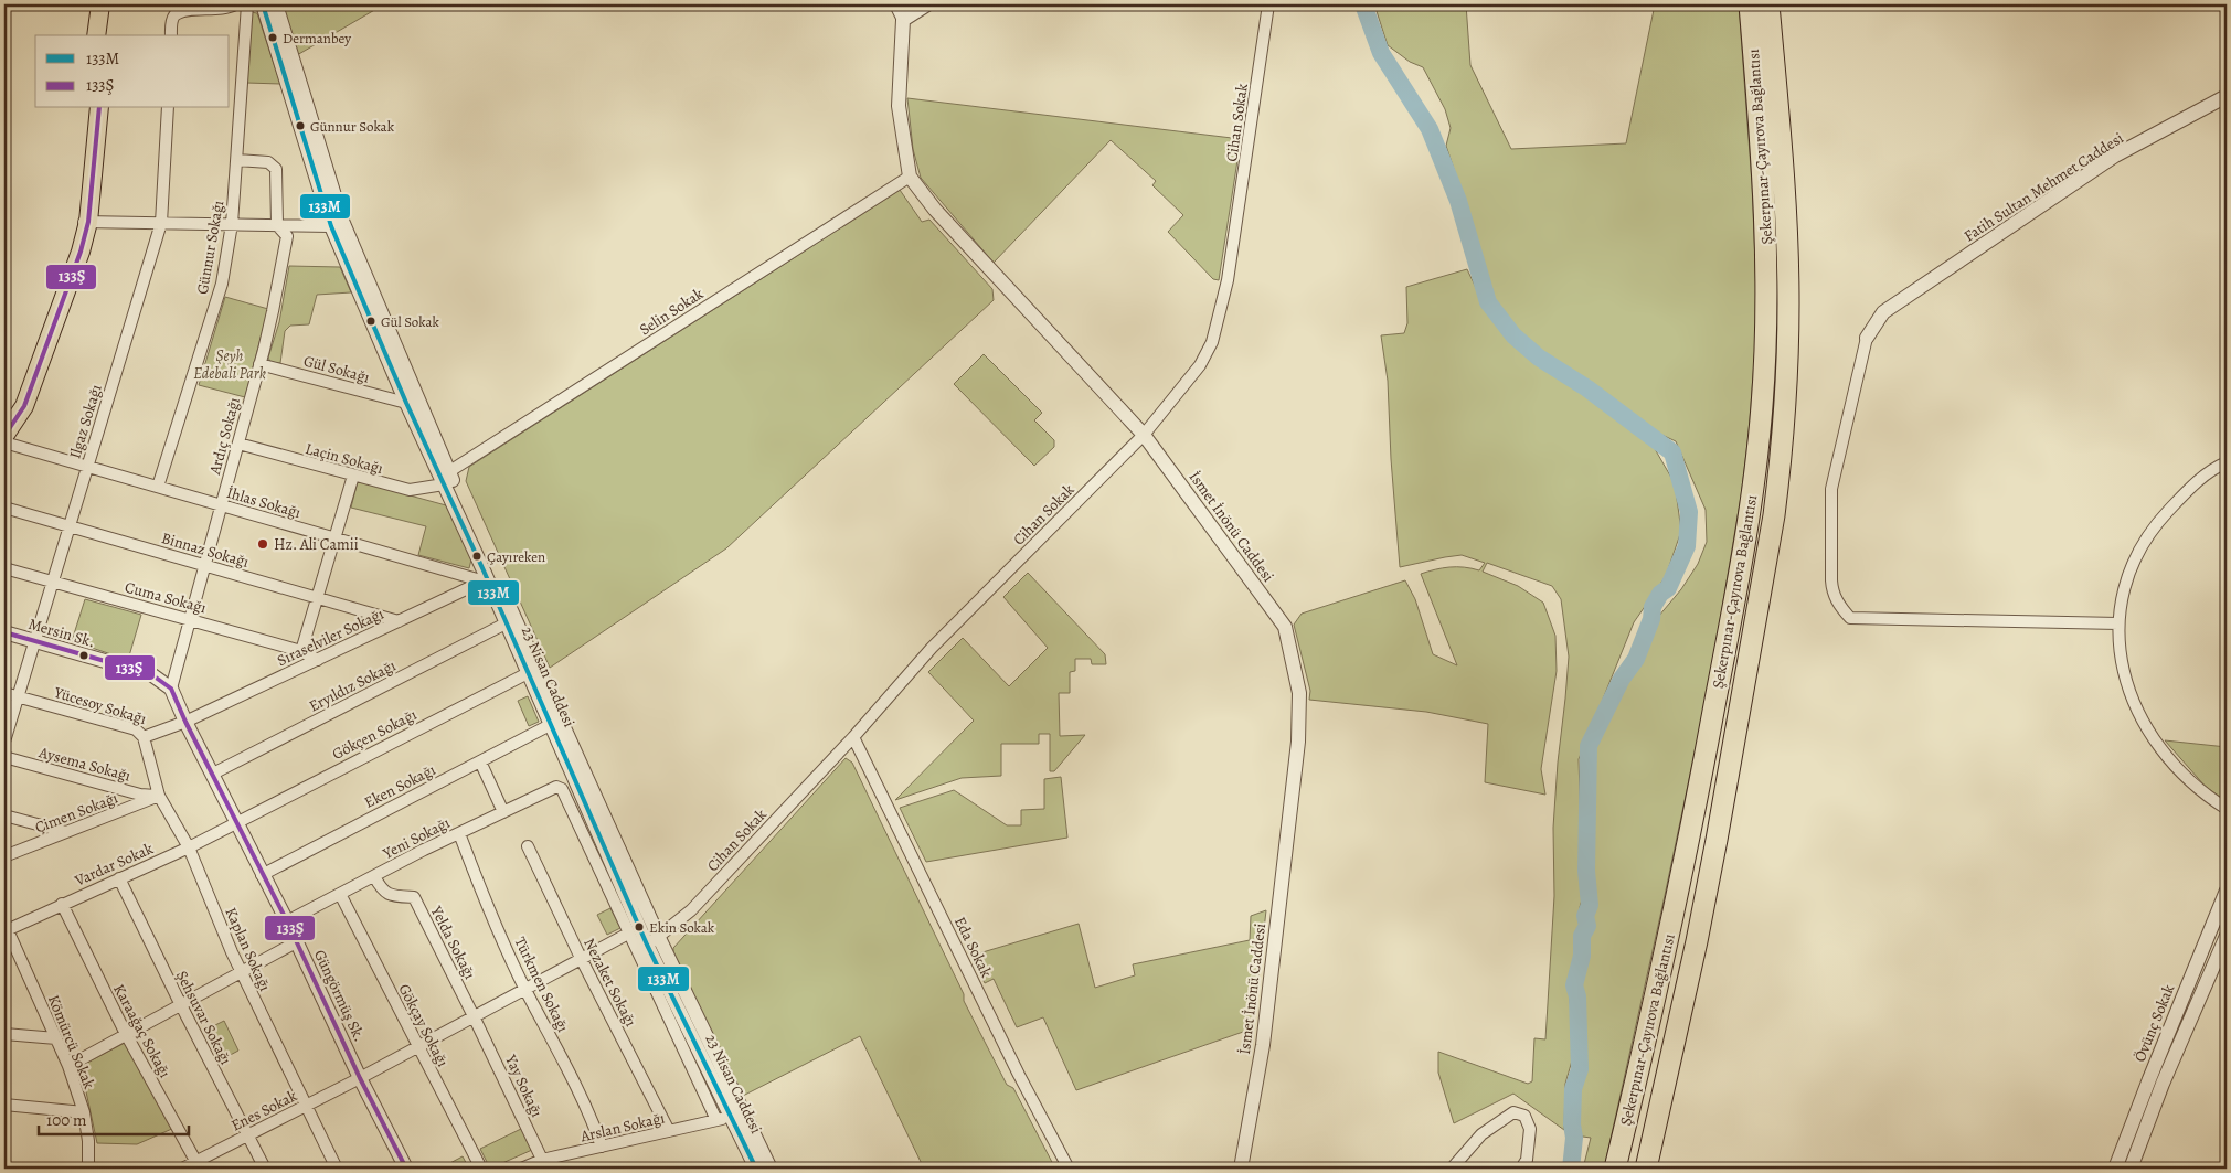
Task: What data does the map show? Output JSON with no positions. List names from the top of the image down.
{
  "streets": {
    "highway": ["Şekerpınar-Çayırova Bağlantısı"],
    "street": [
      "Cihan Sokak",
      "Fatih Sultan Mehmet Caddesi",
      "Günnur Sokağı",
      "Selin Sokak",
      "Gül Sokağı",
      "Ilgaz Sokağı",
      "Ardıç Sokağı",
      "Laçin Sokağı",
      "İhlas Sokağı",
      "İsmet İnönü Caddesi",
      "Binnaz Sokağı",
      "Cuma Sokağı",
      "Mersin Sk.",
      "Sıraselviler Sokağı",
      "23 Nisan Caddesi",
      "Eryıldız Sokağı",
      "Yücesoy Sokağı",
      "Gökçen Sokağı",
      "Aysema Sokağı",
      "Eken Sokağı",
      "Çimen Sokağı",
      "Yeni Sokağı",
      "Vardar Sokak",
      "Yelda Sokağı",
      "Eda Sokak",
      "Kaplan Sokağı",
      "Nezaket Sokağı",
      "Türkmen Sokağı",
      "Güngörmüş Sk.",
      "Şehsuvar Sokağı",
      "Övünç Sokak",
      "Gökçay Sokağı",
      "Karaağaç Sokağı",
      "Kömürcü Sokak",
      "Yay Sokağı",
      "Enes Sokak",
      "Arslan Sokağı"
    ]
  },
  "crossings": [
    ["Cihan Sokak", "İsmet İnönü Caddesi"],
    ["Cihan Sokak", "23 Nisan Caddesi"],
    ["Cihan Sokak", "Eda Sokak"],
    ["Günnur Sokağı", "Ardıç Sokağı"],
    ["Günnur Sokağı", "İhlas Sokağı"],
    ["Selin Sokak", "Laçin Sokağı"],
    ["Selin Sokak", "İsmet İnönü Caddesi"],
    ["Selin Sokak", "23 Nisan Caddesi"],
    ["Gül Sokağı", "Ardıç Sokağı"],
    ["Gül Sokağı", "23 Nisan Caddesi"],
    ["Ilgaz Sokağı", "İhlas Sokağı"],
    ["Ilgaz Sokağı", "Binnaz Sokağı"],
    ["Ilgaz Sokağı", "Cuma Sokağı"],
    ["Ilgaz Sokağı", "Mersin Sk."],
    ["Ilgaz Sokağı", "Yücesoy Sokağı"],
    ["Ardıç Sokağı", "Laçin Sokağı"],
    ["Ardıç Sokağı", "İhlas Sokağı"],
    ["Ardıç Sokağı", "Binnaz Sokağı"],
    ["Ardıç Sokağı", "Cuma Sokağı"],
    ["Ardıç Sokağı", "Mersin Sk."],
    ["Ardıç Sokağı", "Güngörmüş Sk."],
    ["Laçin Sokağı", "23 Nisan Caddesi"],
    ["İhlas Sokağı", "Sıraselviler Sokağı"],
    ["İhlas Sokağı", "23 Nisan Caddesi"],
    ["Binnaz Sokağı", "Sıraselviler Sokağı"],
    ["Cuma Sokağı", "Sıraselviler Sokağı"],
    ["Mersin Sk.", "Güngörmüş Sk."],
    ["Sıraselviler Sokağı", "23 Nisan Caddesi"],
    ["Sıraselviler Sokağı", "Yücesoy Sokağı"],
    ["Sıraselviler Sokağı", "Güngörmüş Sk."],
    ["23 Nisan Caddesi", "Eryıldız Sokağı"],
    ["23 Nisan Caddesi", "Gökçen Sokağı"],
    ["23 Nisan Caddesi", "Eken Sokağı"],
    ["23 Nisan Caddesi", "Arslan Sokağı"],
    ["Eryıldız Sokağı", "Güngörmüş Sk."],
    ["Yücesoy Sokağı", "Kaplan Sokağı"],
    ["Yücesoy Sokağı", "Güngörmüş Sk."],
    ["Gökçen Sokağı", "Vardar Sokak"],
    ["Gökçen Sokağı", "Güngörmüş Sk."],
    ["Aysema Sokağı", "Çimen Sokağı"],
    ["Aysema Sokağı", "Kaplan Sokağı"],
    ["Eken Sokağı", "Güngörmüş Sk."],
    ["Çimen Sokağı", "Kaplan Sokağı"],
    ["Yeni Sokağı", "Yelda Sokağı"],
    ["Yeni Sokağı", "Türkmen Sokağı"],
    ["Yeni Sokağı", "Güngörmüş Sk."],
    ["Yeni Sokağı", "Gökçay Sokağı"],
    ["Yeni Sokağı", "Enes Sokak"],
    ["Vardar Sokak", "Kaplan Sokağı"],
    ["Vardar Sokak", "Güngörmüş Sk."],
    ["Vardar Sokak", "Şehsuvar Sokağı"],
    ["Vardar Sokak", "Karaağaç Sokağı"],
    ["Vardar Sokak", "Kömürcü Sokak"],
    ["Yelda Sokağı", "Yay Sokağı"],
    ["Yelda Sokağı", "Enes Sokak"],
    ["Kaplan Sokağı", "Enes Sokak"],
    ["Nezaket Sokağı", "Enes Sokak"],
    ["Nezaket Sokağı", "Arslan Sokağı"],
    ["Türkmen Sokağı", "Enes Sokak"],
    ["Türkmen Sokağı", "Arslan Sokağı"],
    ["Güngörmüş Sk.", "Enes Sokak"],
    ["Şehsuvar Sokağı", "Enes Sokak"],
    ["Gökçay Sokağı", "Enes Sokak"],
    ["Karaağaç Sokağı", "Enes Sokak"],
    ["Yay Sokağı", "Enes Sokak"],
    ["Yay Sokağı", "Arslan Sokağı"]
  ],
  "parks": ["Şeyh Edebali Park"],
  "places": [
    "Dermanbey",
    "Günnur Sokak",
    "Gül Sokak",
    "Hz. Ali Camii",
    "Çayıreken",
    "Ekin Sokak"
  ],
  "lines": ["transit line 133M", "transit line 133Ş"],
  "legend": ["133M", "133Ş"],
  "scale_bar": "100 m"
}
